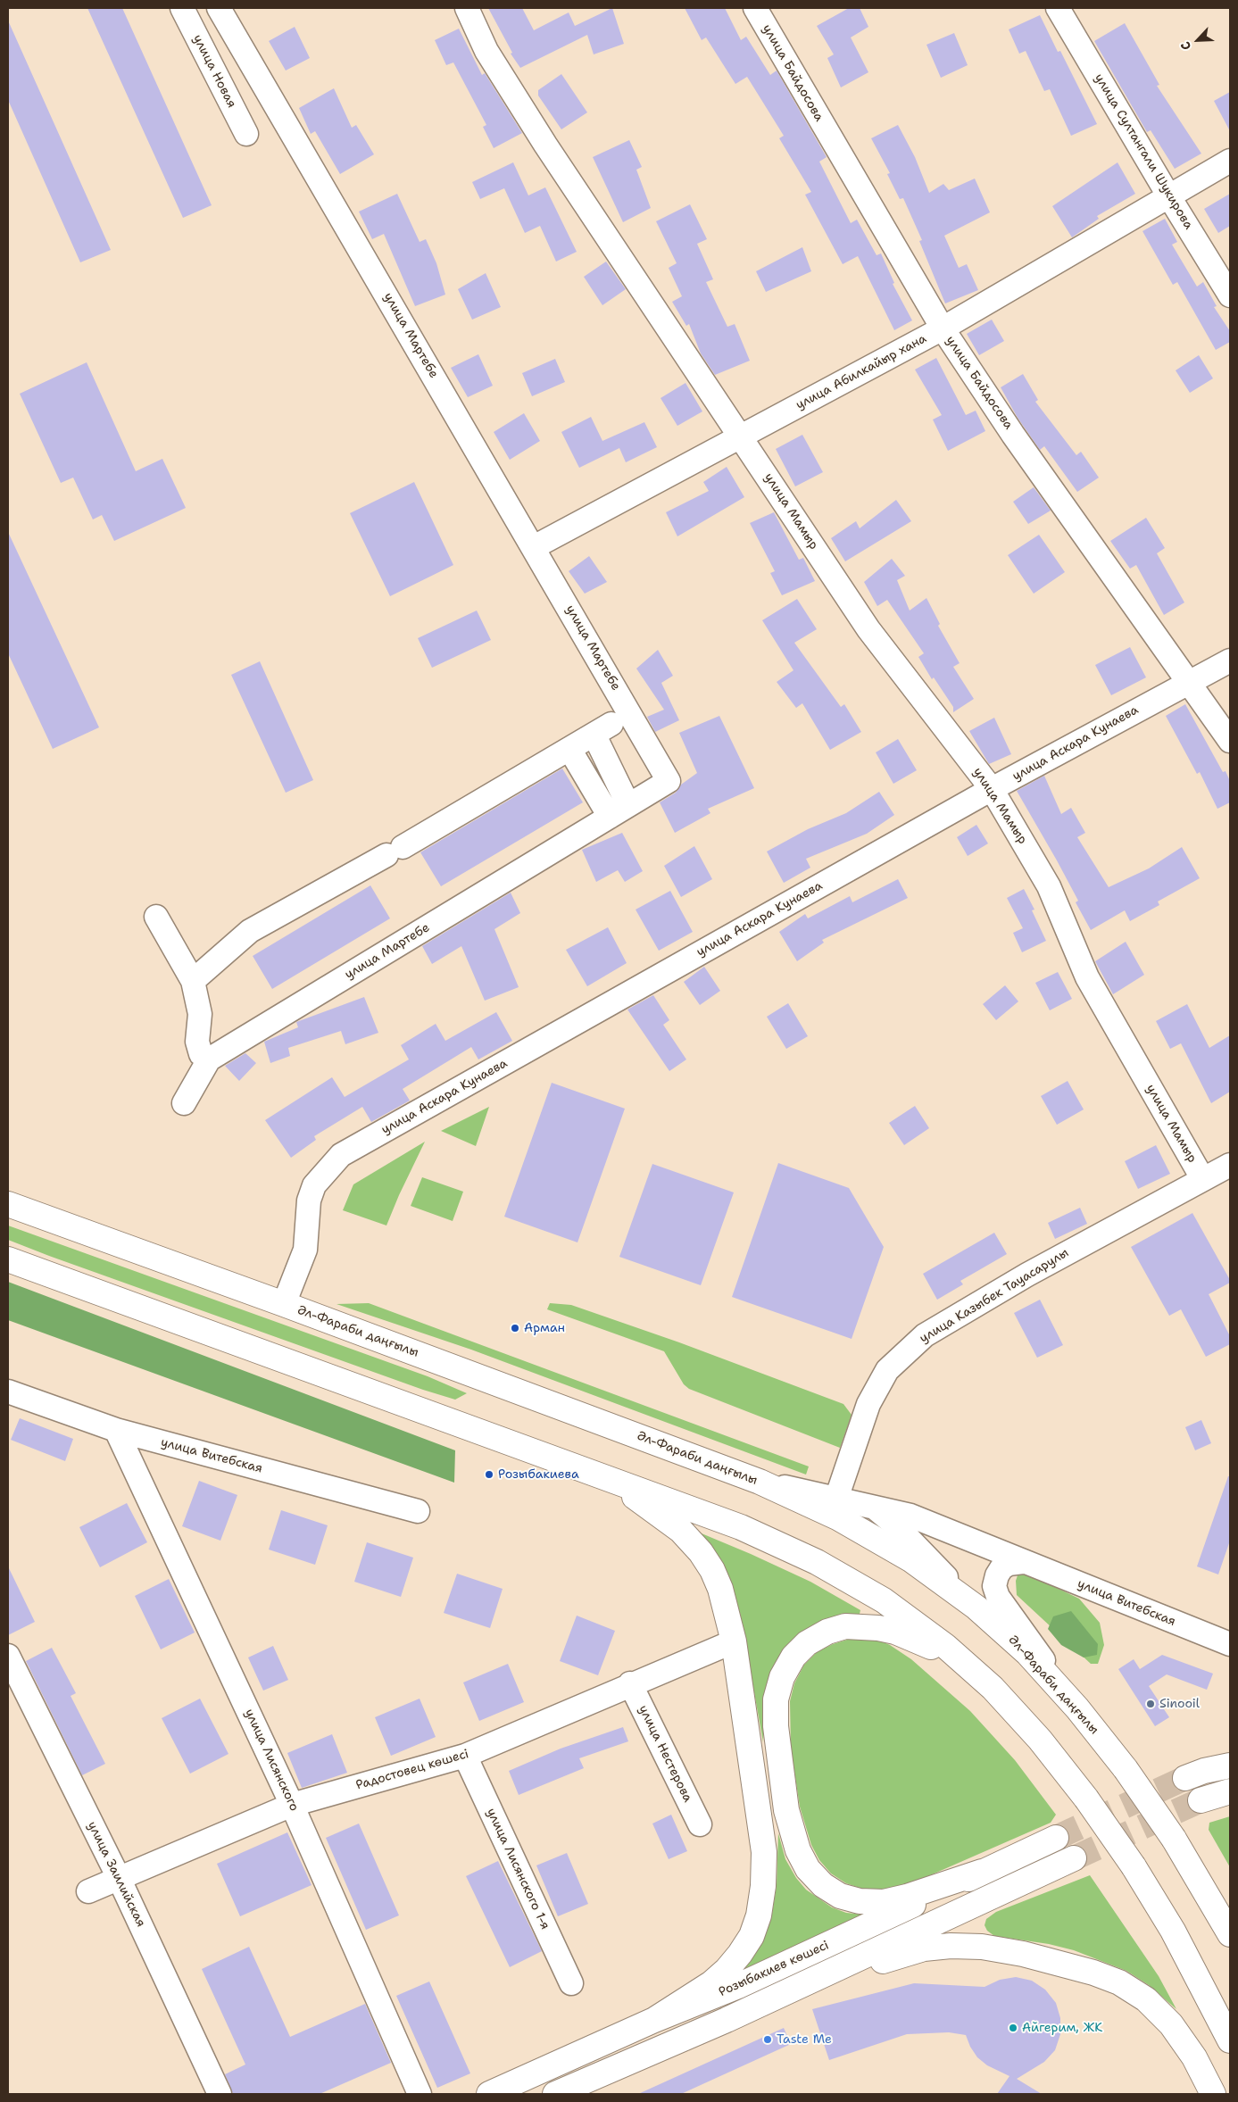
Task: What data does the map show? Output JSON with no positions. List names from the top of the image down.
{
  "streets": {
    "main road": ["Әл-Фараби даңғылы", "Розыбакиев көшесі"],
    "street": [
      "улица Новая",
      "улица Байдосова",
      "улица Султангали Шукирова",
      "улица Мартебе",
      "улица Абилкайыр хана",
      "улица Мамыр",
      "улица Аскара Кунаева",
      "улица Казыбек Тауасарулы",
      "улица Витебская",
      "улица Нестерова",
      "улица Лисянского",
      "Радостовец көшесі",
      "улица Лисянского 1-я",
      "улица Заилийская"
    ]
  },
  "crossings": [
    ["улица Байдосова", "улица Абилкайыр хана"],
    ["улица Байдосова", "улица Аскара Кунаева"],
    ["улица Султангали Шукирова", "улица Абилкайыр хана"],
    ["улица Мартебе", "улица Абилкайыр хана"],
    ["улица Абилкайыр хана", "улица Мамыр"],
    ["улица Мамыр", "улица Аскара Кунаева"],
    ["улица Мамыр", "улица Казыбек Тауасарулы"],
    ["улица Аскара Кунаева", "Әл-Фараби даңғылы"],
    ["улица Казыбек Тауасарулы", "улица Витебская"],
    ["Әл-Фараби даңғылы", "улица Витебская"],
    ["улица Витебская", "улица Лисянского"],
    ["улица Нестерова", "Радостовец көшесі"],
    ["улица Лисянского", "Радостовец көшесі"],
    ["Радостовец көшесі", "улица Лисянского 1-я"],
    ["Радостовец көшесі", "улица Заилийская"]
  ],
  "places": [
    "Арман",
    "Розыбакиева",
    "Sinooil",
    "Айгерим, ЖК",
    "Taste Me"
  ],
  "north": "bottom left"
}
